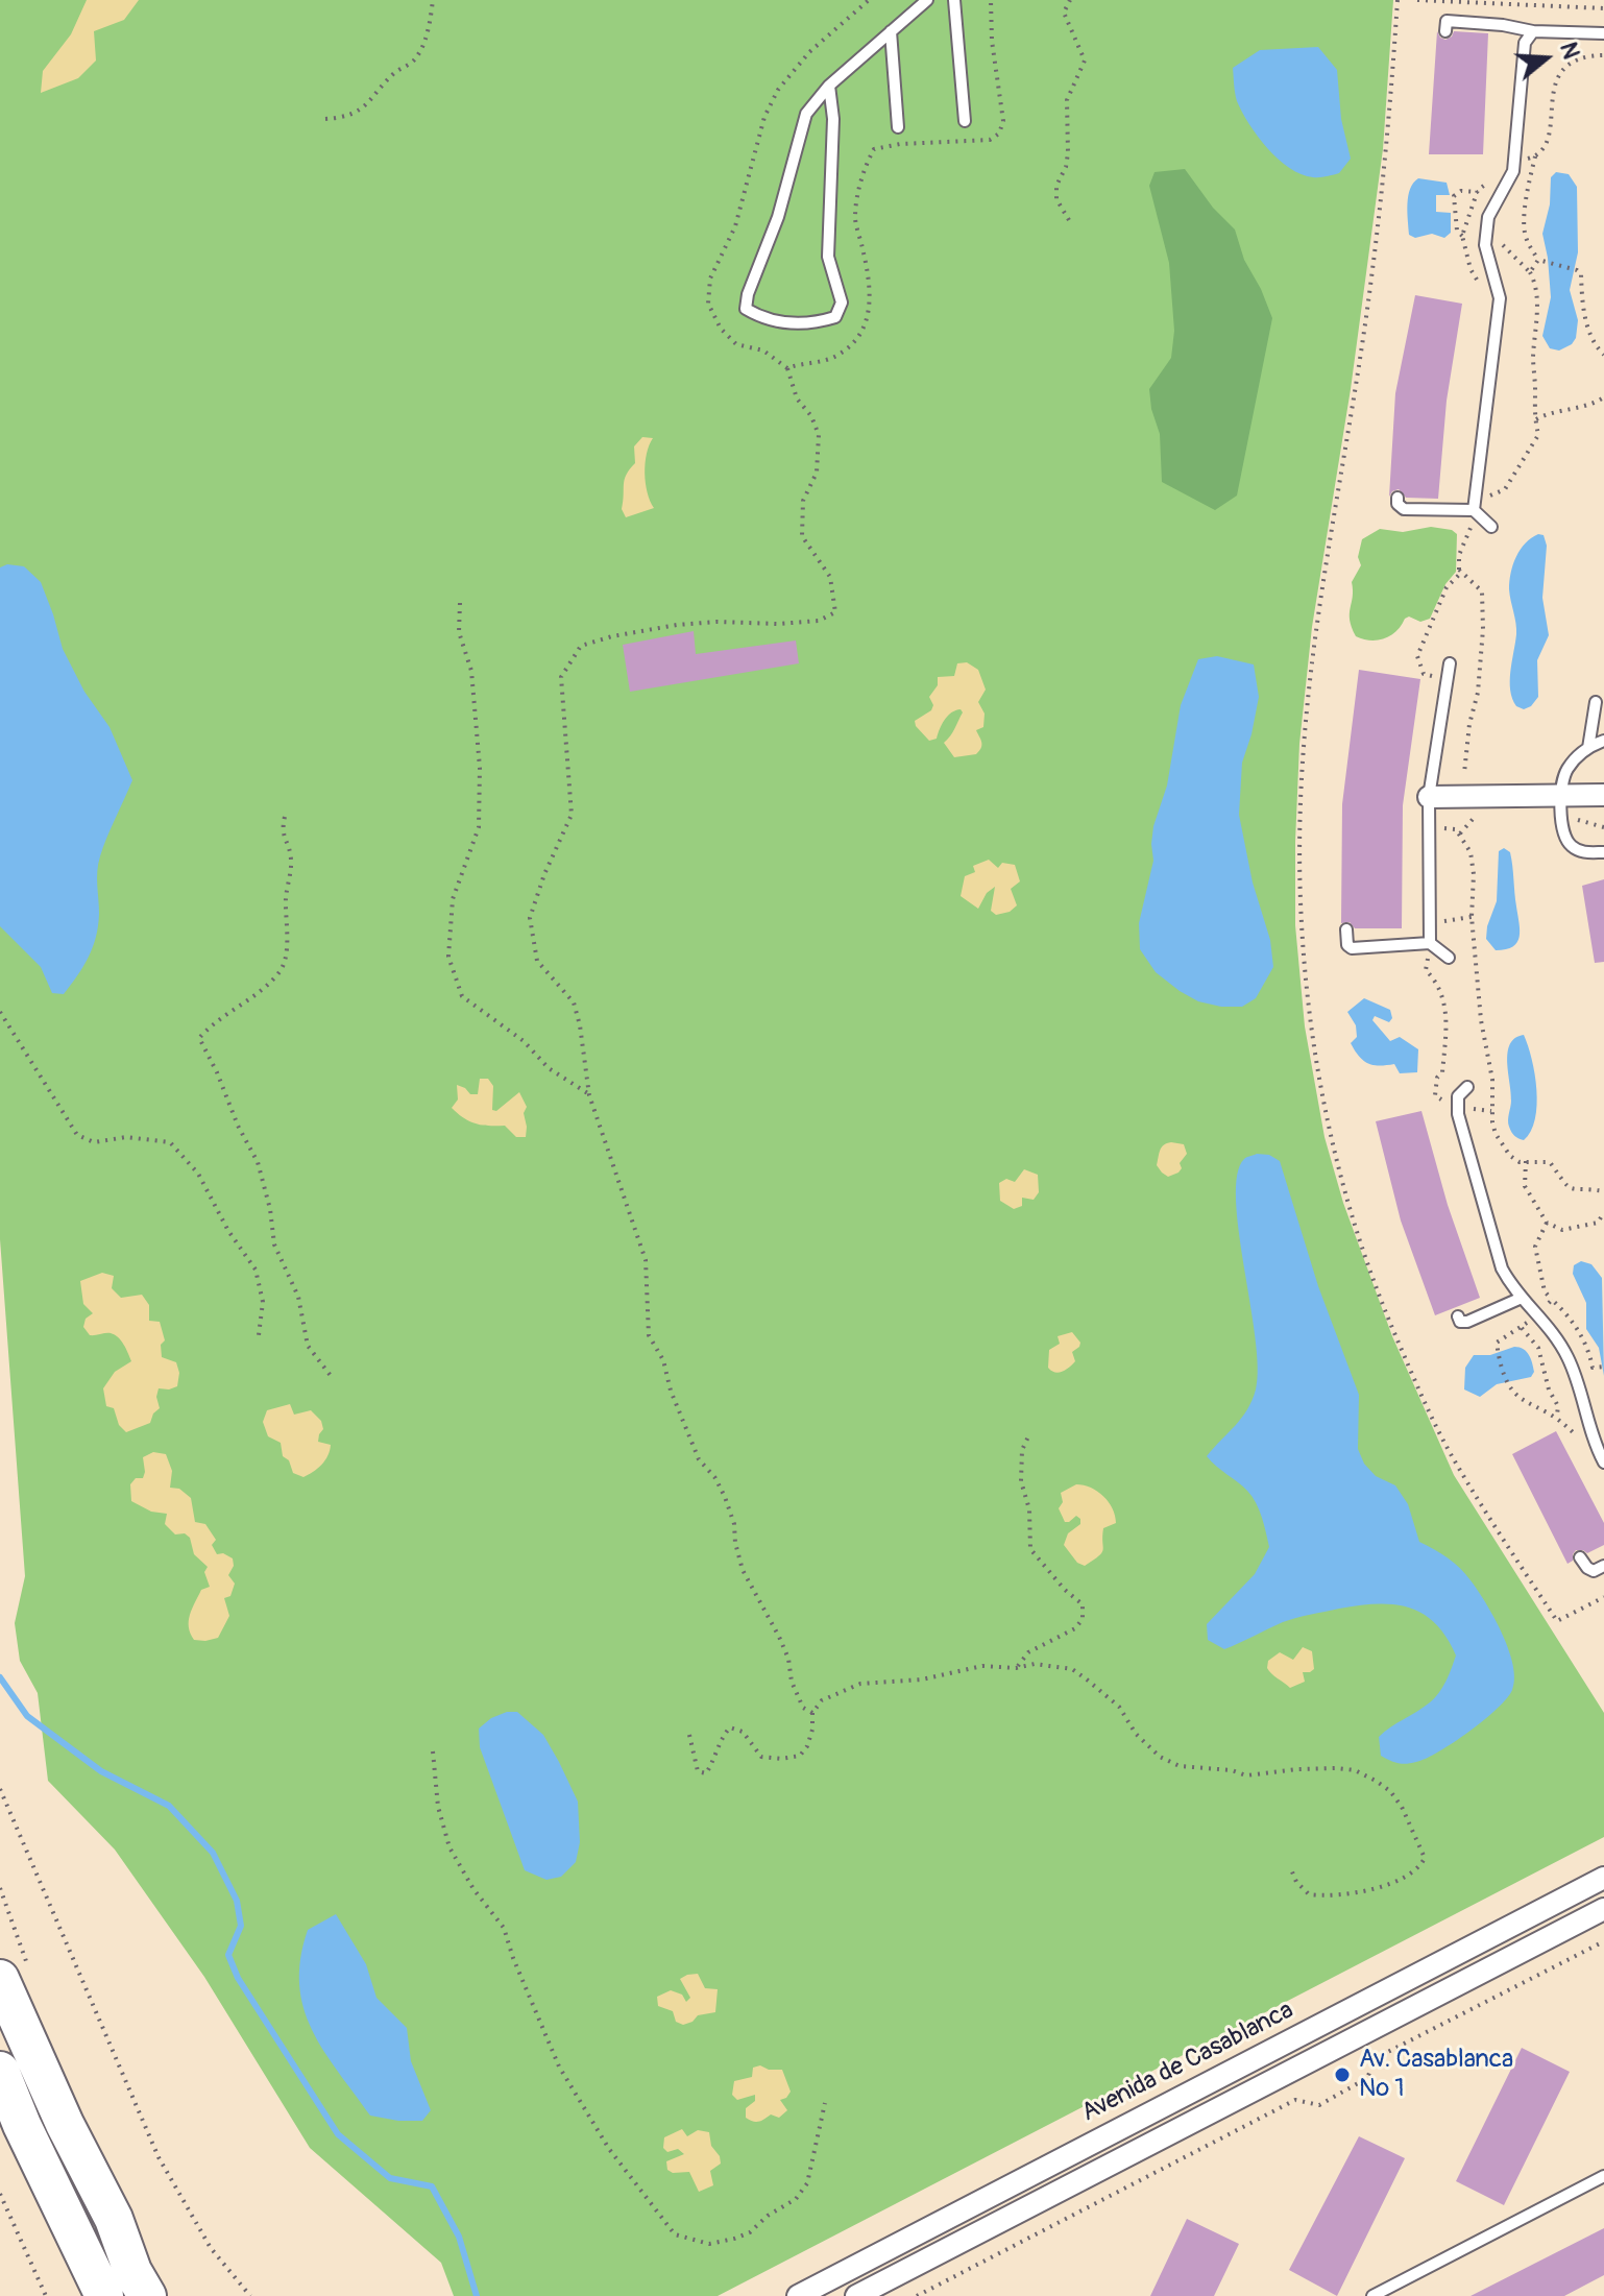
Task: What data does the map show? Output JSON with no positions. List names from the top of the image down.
{
  "streets": {
    "street": ["Avenida de Casablanca"]
  },
  "places": ["Av. Casablanca Nº 1"],
  "north": "right"
}
